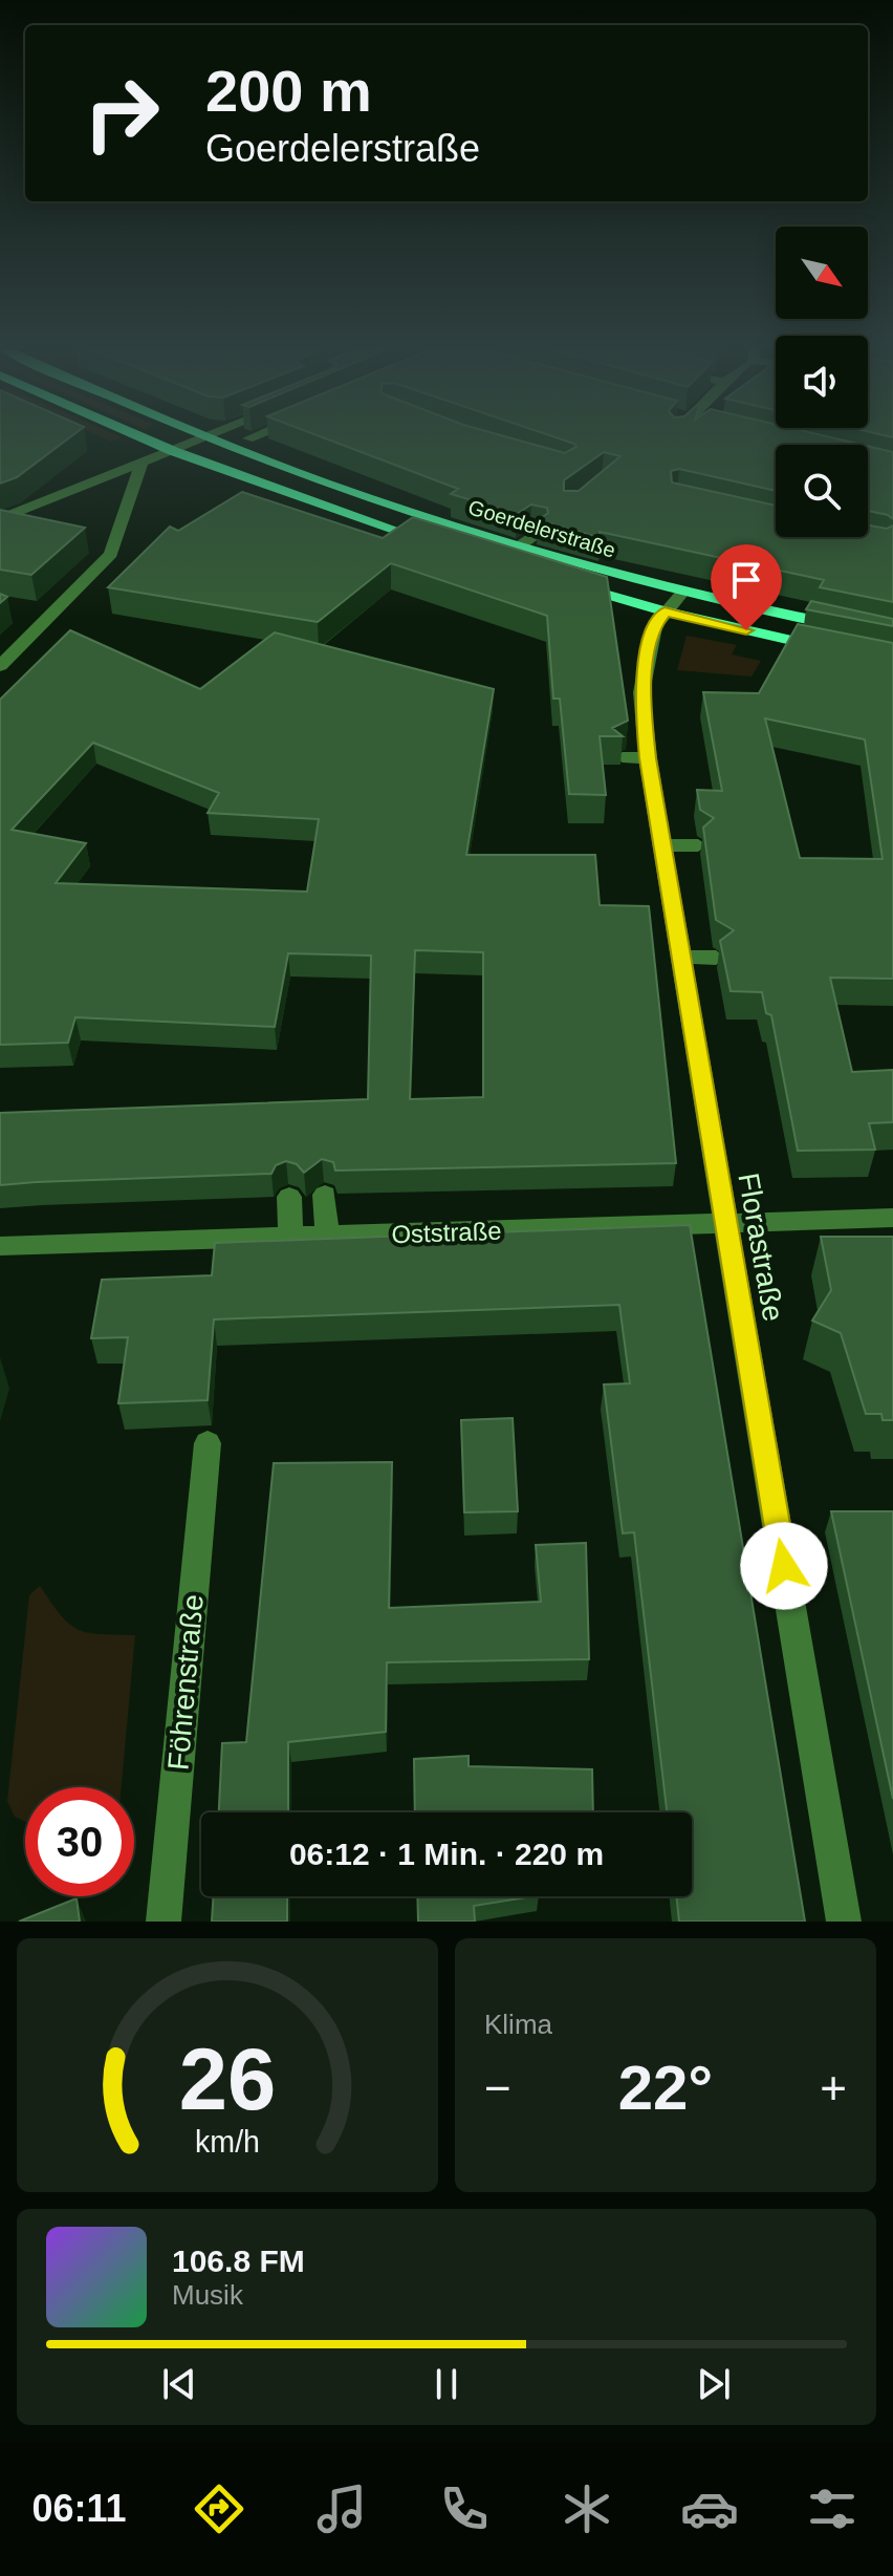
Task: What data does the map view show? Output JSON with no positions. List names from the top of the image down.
{
  "streets": {
    "main road": ["Goerdelerstraße"],
    "street": ["Oststraße", "Florastraße", "Föhrenstraße"]
  },
  "crossings": [
    ["Goerdelerstraße", "Florastraße"],
    ["Oststraße", "Florastraße"]
  ],
  "north": "bottom right",
  "page": {
    "turn": ["200 m", "Goerdelerstraße"],
    "limit": "30",
    "trip": "06:12 · 1 Min. · 220 m",
    "tile": "Klima",
    "heat": ["−", "22°", "+"],
    "song": ["106.8 FM", "Musik"],
    "tabs": "06:11",
    "gauge": ["26", "km/h"]
  }
}
